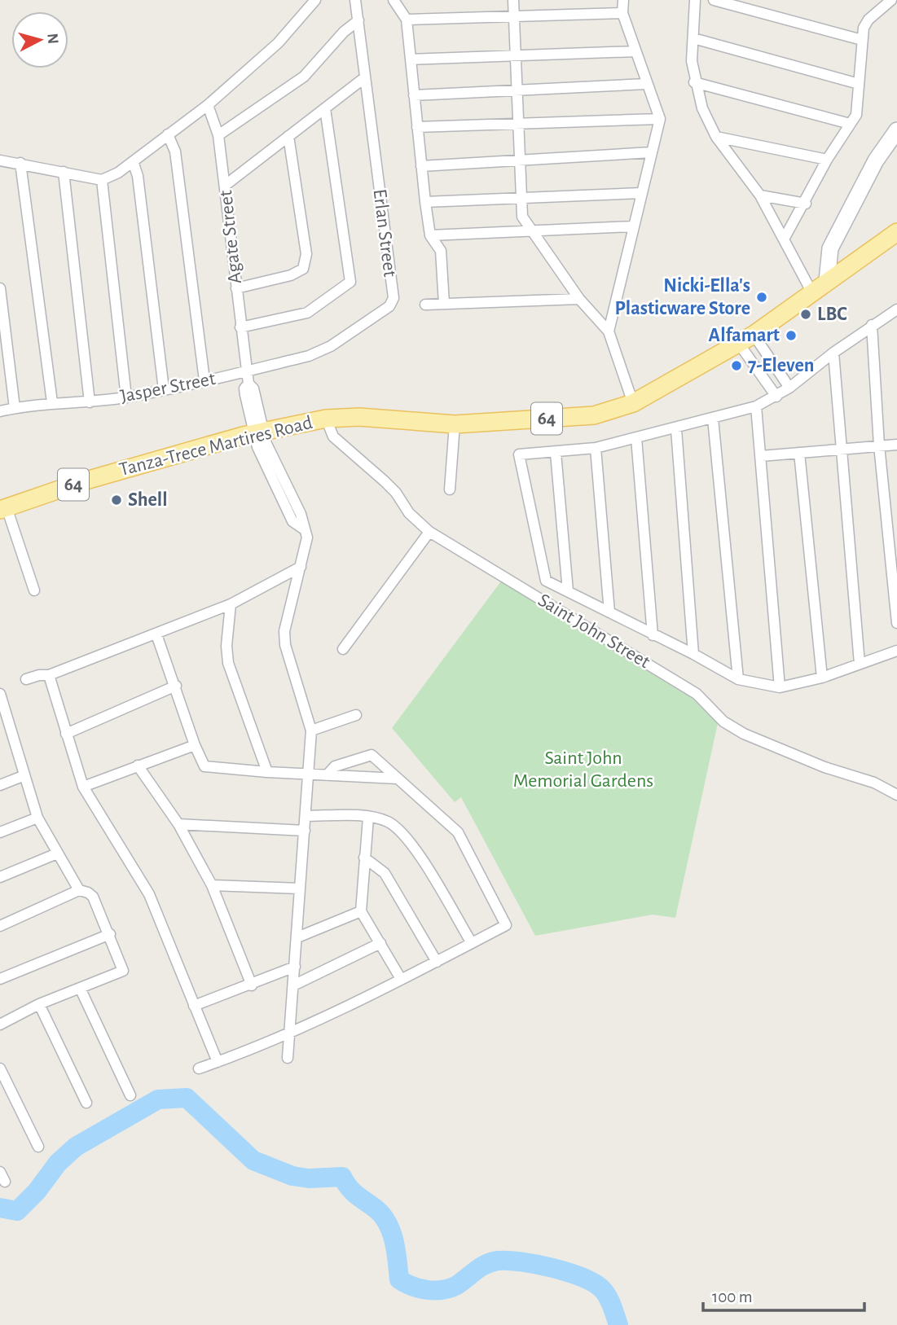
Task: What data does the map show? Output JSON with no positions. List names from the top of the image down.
{
  "streets": {
    "main road": ["64", "Tanza-Trece Martires Road"],
    "street": [
      "Erlan Street",
      "Agate Street",
      "Jasper Street",
      "Saint John Street"
    ]
  },
  "crossings": [
    ["Erlan Street", "Agate Street"],
    ["Erlan Street", "Jasper Street"],
    ["Agate Street", "Jasper Street"],
    ["Agate Street", "Tanza-Trece Martires Road"],
    ["Tanza-Trece Martires Road", "Saint John Street"]
  ],
  "parks": ["Saint John Memorial Gardens"],
  "places": [
    "Nicki-Ella's Plasticware Store",
    "LBC",
    "Alfamart",
    "7-Eleven",
    "Shell"
  ],
  "scale_bar": "100 m",
  "north": "right"
}
